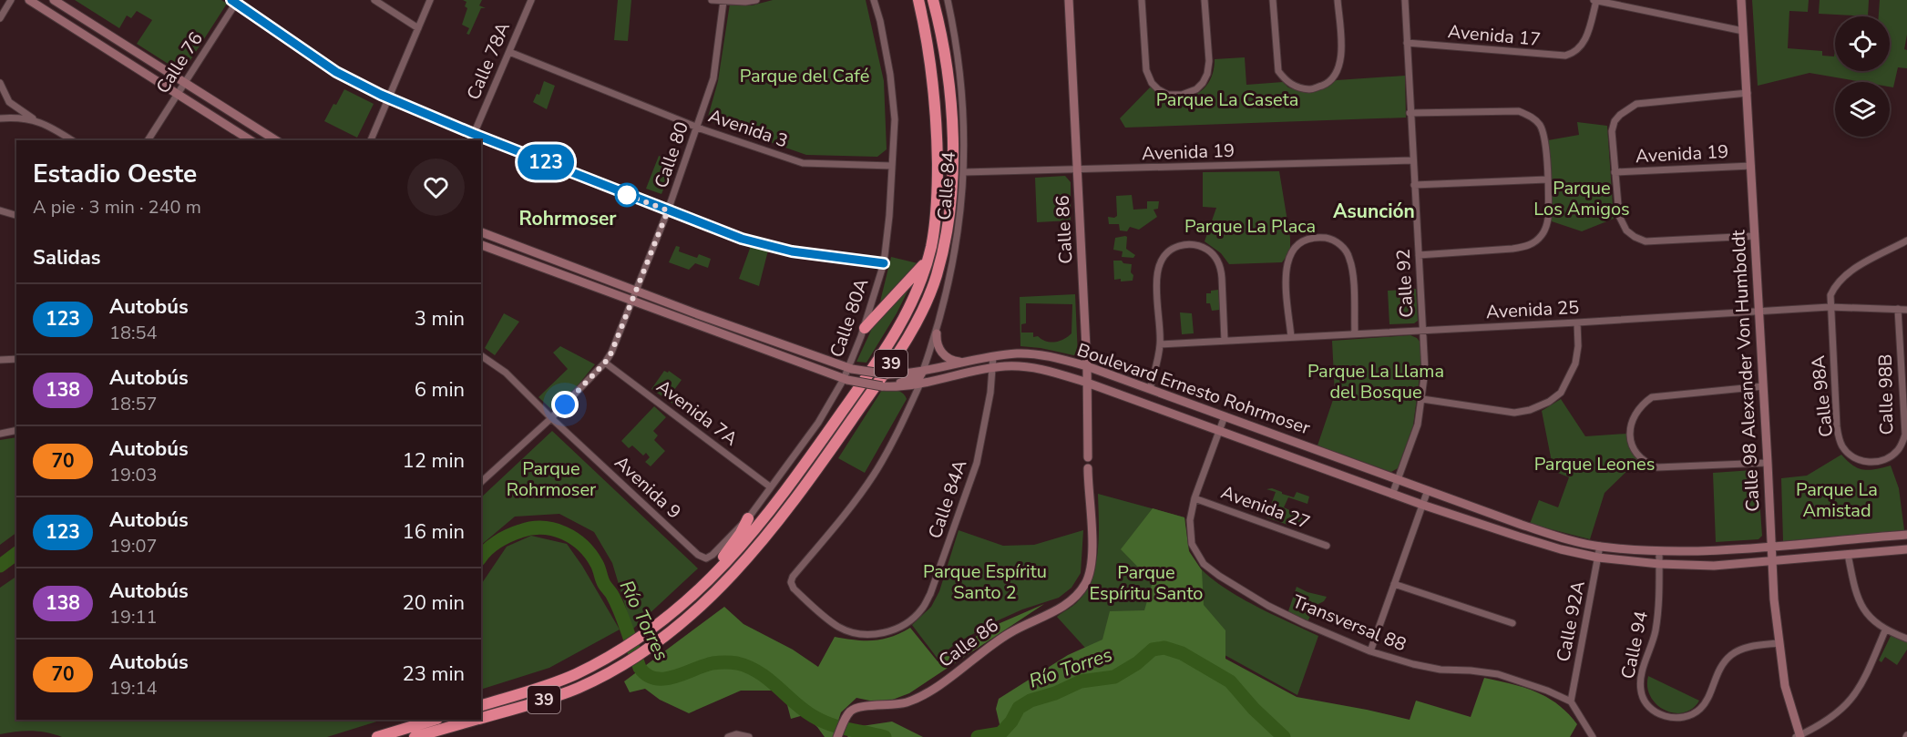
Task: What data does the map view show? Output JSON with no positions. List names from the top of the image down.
{
  "streets": {
    "highway": ["39"],
    "main road": ["Calle 86", "Calle 98 Alexander Von Humboldt", "Boulevard Ernesto Rohrmoser"],
    "street": [
      "Avenida 17",
      "Calle 78A",
      "Calle 76",
      "Avenida 3",
      "Avenida 19",
      "Calle 80",
      "Calle 84",
      "Calle 92",
      "Avenida 25",
      "Calle 80A",
      "Calle 98B",
      "Calle 98A",
      "Avenida 7A",
      "Avenida 9",
      "Calle 84A",
      "Avenida 27",
      "Calle 92A",
      "Transversal 88",
      "Calle 94"
    ]
  },
  "crossings": [
    ["Avenida 17", "Calle 92"],
    ["Calle 78A", "Avenida 3"],
    ["Avenida 3", "Calle 80"],
    ["Avenida 3", "Calle 80A"],
    ["Avenida 19", "Calle 84"],
    ["Avenida 19", "Calle 86"],
    ["Avenida 19", "Calle 92"],
    ["Avenida 19", "Calle 98 Alexander Von Humboldt"],
    ["Calle 80", "Boulevard Ernesto Rohrmoser"],
    ["Calle 80", "Avenida 7A"],
    ["Calle 80", "Avenida 9"],
    ["Calle 84", "Boulevard Ernesto Rohrmoser"],
    ["Calle 86", "Boulevard Ernesto Rohrmoser"],
    ["Calle 92", "Avenida 25"],
    ["Calle 92", "Boulevard Ernesto Rohrmoser"],
    ["Avenida 25", "Calle 98 Alexander Von Humboldt"],
    ["Avenida 25", "Calle 98B"],
    ["Avenida 25", "Calle 98A"],
    ["Calle 80A", "Boulevard Ernesto Rohrmoser"],
    ["Calle 80A", "Avenida 7A"],
    ["Calle 80A", "Avenida 9"],
    ["Calle 98 Alexander Von Humboldt", "Boulevard Ernesto Rohrmoser"],
    ["Calle 98 Alexander Von Humboldt", "Calle 94"],
    ["Boulevard Ernesto Rohrmoser", "Calle 84A"],
    ["Boulevard Ernesto Rohrmoser", "Calle 92A"],
    ["Boulevard Ernesto Rohrmoser", "Calle 94"],
    ["Calle 98B", "Calle 98A"],
    ["Avenida 27", "Transversal 88"],
    ["Calle 92A", "Transversal 88"]
  ],
  "districts": ["Asunción", "Rohrmoser"],
  "water": ["Río Torres"],
  "parks": [
    "Parque del Café",
    "Parque La Caseta",
    "Parque Los Amigos",
    "Parque La Placa",
    "Parque La Llama del Bosque",
    "Parque Leones",
    "Parque Rohrmoser",
    "Parque La Amistad",
    "Parque Espíritu Santo 2",
    "Parque Espíritu Santo"
  ],
  "lines": ["bus line 123"],
  "page": {
    "on_map": "123",
    "heading": [
      ["Estadio Oeste", "A pie · 3 min · 240 m"],
      "Salidas"
    ],
    "list": [
      {
        "mark": "123",
        "name": "Autobús",
        "note": "18:54",
        "value": "3 min"
      },
      {
        "mark": "138",
        "name": "Autobús",
        "note": "18:57",
        "value": "6 min"
      },
      {
        "mark": "70",
        "name": "Autobús",
        "note": "19:03",
        "value": "12 min"
      },
      {
        "mark": "123",
        "name": "Autobús",
        "note": "19:07",
        "value": "16 min"
      },
      {
        "mark": "138",
        "name": "Autobús",
        "note": "19:11",
        "value": "20 min"
      },
      {
        "mark": "70",
        "name": "Autobús",
        "note": "19:14",
        "value": "23 min"
      }
    ]
  }
}
